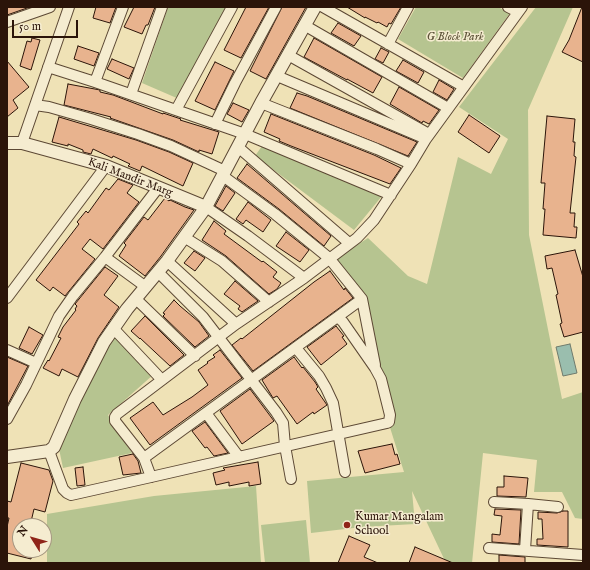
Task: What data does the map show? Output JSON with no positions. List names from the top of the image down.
{
  "streets": {
    "street": ["Kali Mandir Marg"]
  },
  "parks": ["G Block Park"],
  "places": ["Kumar Mangalam School"],
  "scale_bar": "50 m",
  "north": "top left"
}
